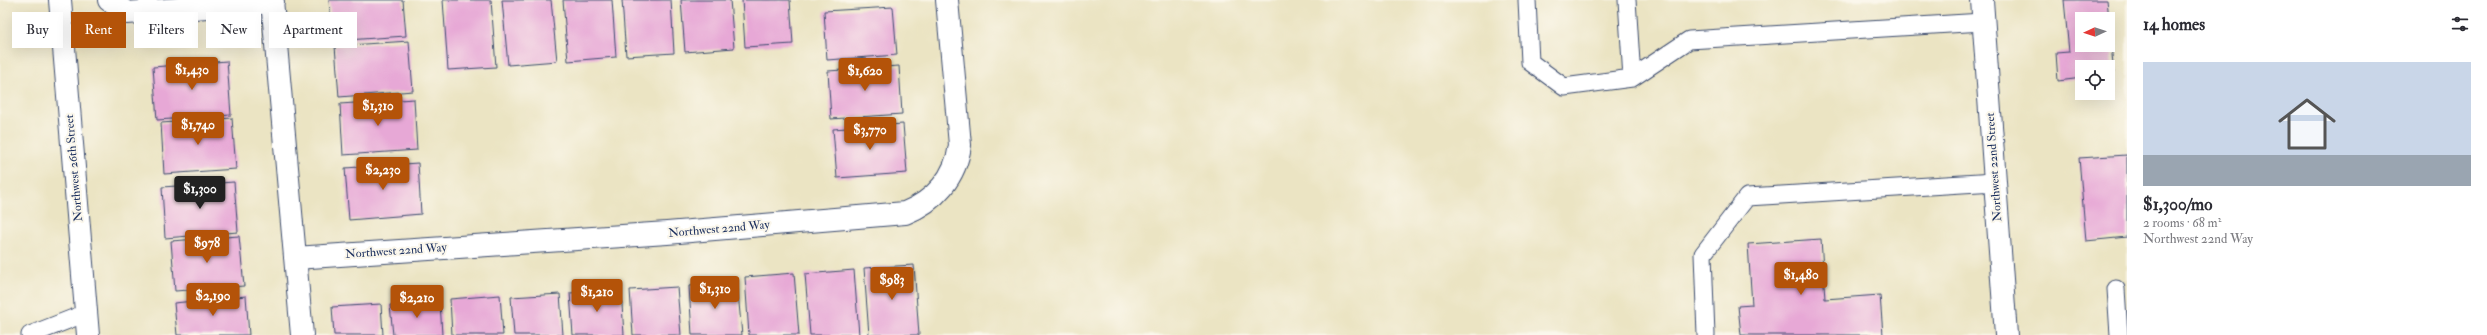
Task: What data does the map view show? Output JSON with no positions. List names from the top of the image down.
{
  "streets": {
    "street": ["Northwest 22nd Street", "Northwest 26th Street", "Northwest 22nd Way"]
  },
  "north": "left",
  "page": {
    "heading": "14 homes",
    "chip": [
      "Buy",
      "Rent",
      "Filters",
      "New",
      "Apartment"
    ],
    "list": [
      {
        "name": "$1,300/mo",
        "note": "2 rooms · 68 m² · Northwest 22nd Way"
      }
    ],
    "price": [
      "$1,430",
      "$1,620",
      "$1,310",
      "$1,740",
      "$3,770",
      "$2,230",
      "$1,300",
      "$978",
      "$1,480",
      "$983",
      "$1,310",
      "$1,210",
      "$2,190",
      "$2,210"
    ]
  }
}
